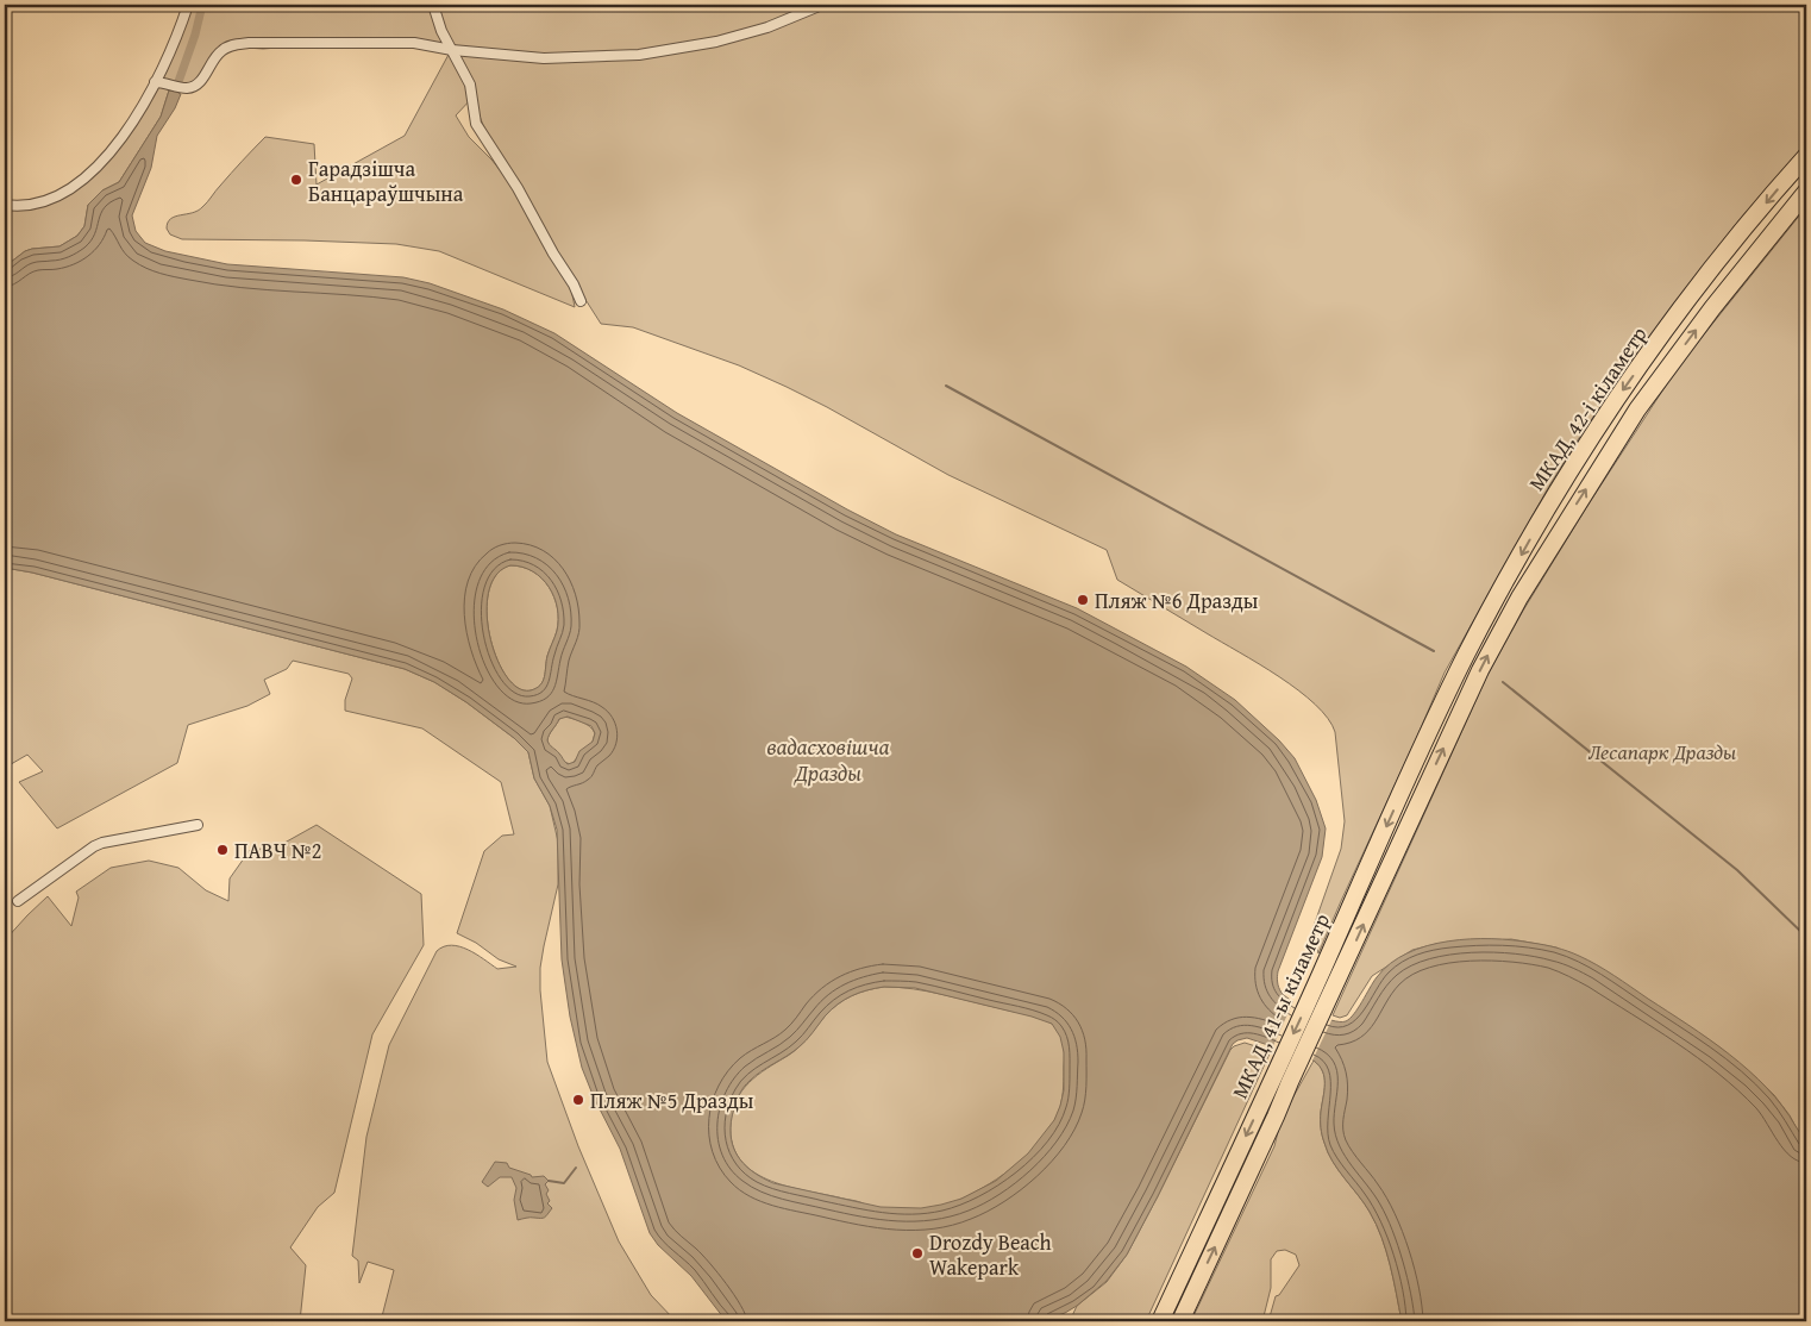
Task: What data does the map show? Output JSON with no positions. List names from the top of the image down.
{
  "streets": {
    "highway": ["МКАД, 42-і кіламетр", "МКАД, 41-ы кіламетр"]
  },
  "crossings": [
    ["МКАД, 42-і кіламетр", "МКАД, 41-ы кіламетр"]
  ],
  "water": ["вадасховішча Дразды"],
  "parks": ["Лесапарк Дразды"],
  "places": [
    "Гарадзішча Банцараўшчына",
    "Пляж №6 Дразды",
    "ПАВЧ №2",
    "Пляж №5 Дразды",
    "Drozdy Beach Wakepark"
  ]
}
